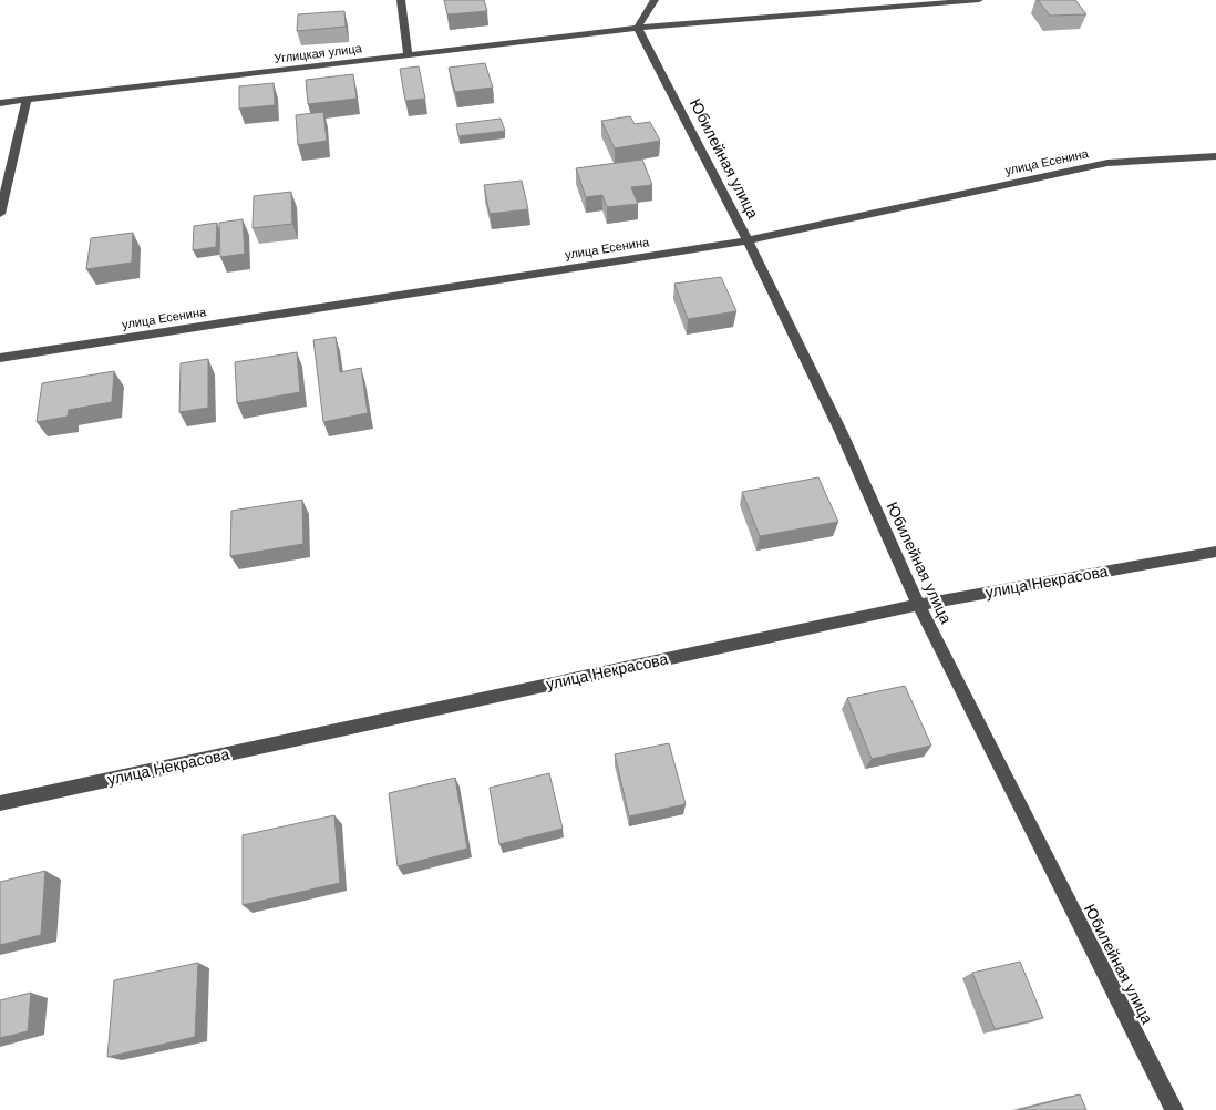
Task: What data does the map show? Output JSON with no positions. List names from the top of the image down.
{
  "streets": {
    "street": [
      "Углицкая улица",
      "Юбилейная улица",
      "улица Есенина",
      "улица Некрасова"
    ]
  },
  "crossings": [
    ["Углицкая улица", "Юбилейная улица"],
    ["Юбилейная улица", "улица Есенина"],
    ["Юбилейная улица", "улица Некрасова"]
  ]
}
